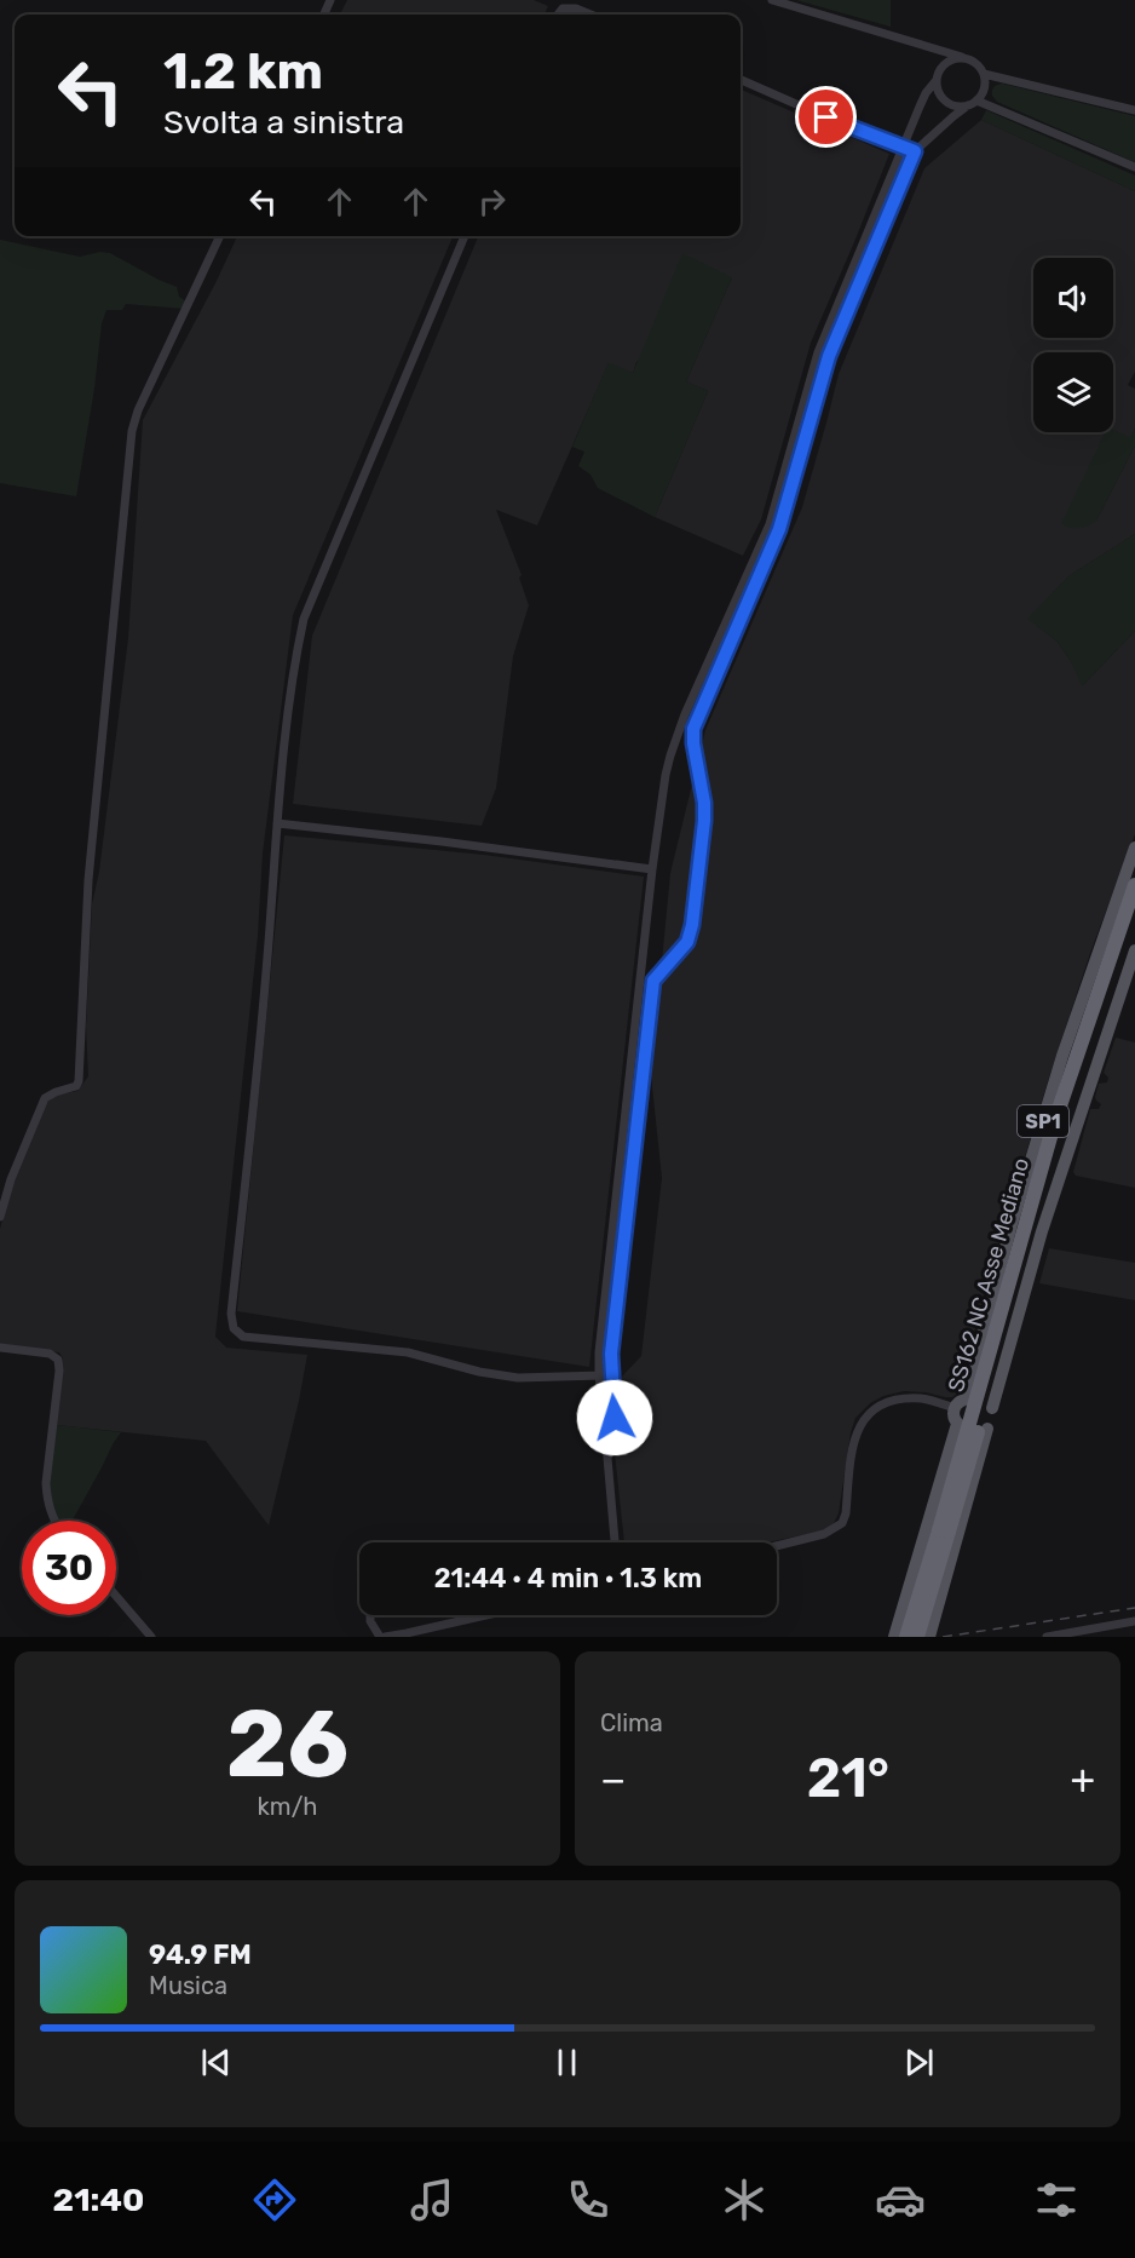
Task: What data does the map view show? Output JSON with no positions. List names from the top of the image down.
{
  "streets": {
    "highway": ["SS162 NC Asse Mediano"],
    "main road": ["SP1"]
  },
  "page": {
    "turn": ["1.2 km", "Svolta a sinistra"],
    "limit": "30",
    "trip": "21:44 · 4 min · 1.3 km",
    "tile": [
      ["26", "km/h"],
      "Clima"
    ],
    "heat": ["−", "21°", "+"],
    "song": ["94.9 FM", "Musica"],
    "tabs": "21:40"
  }
}
